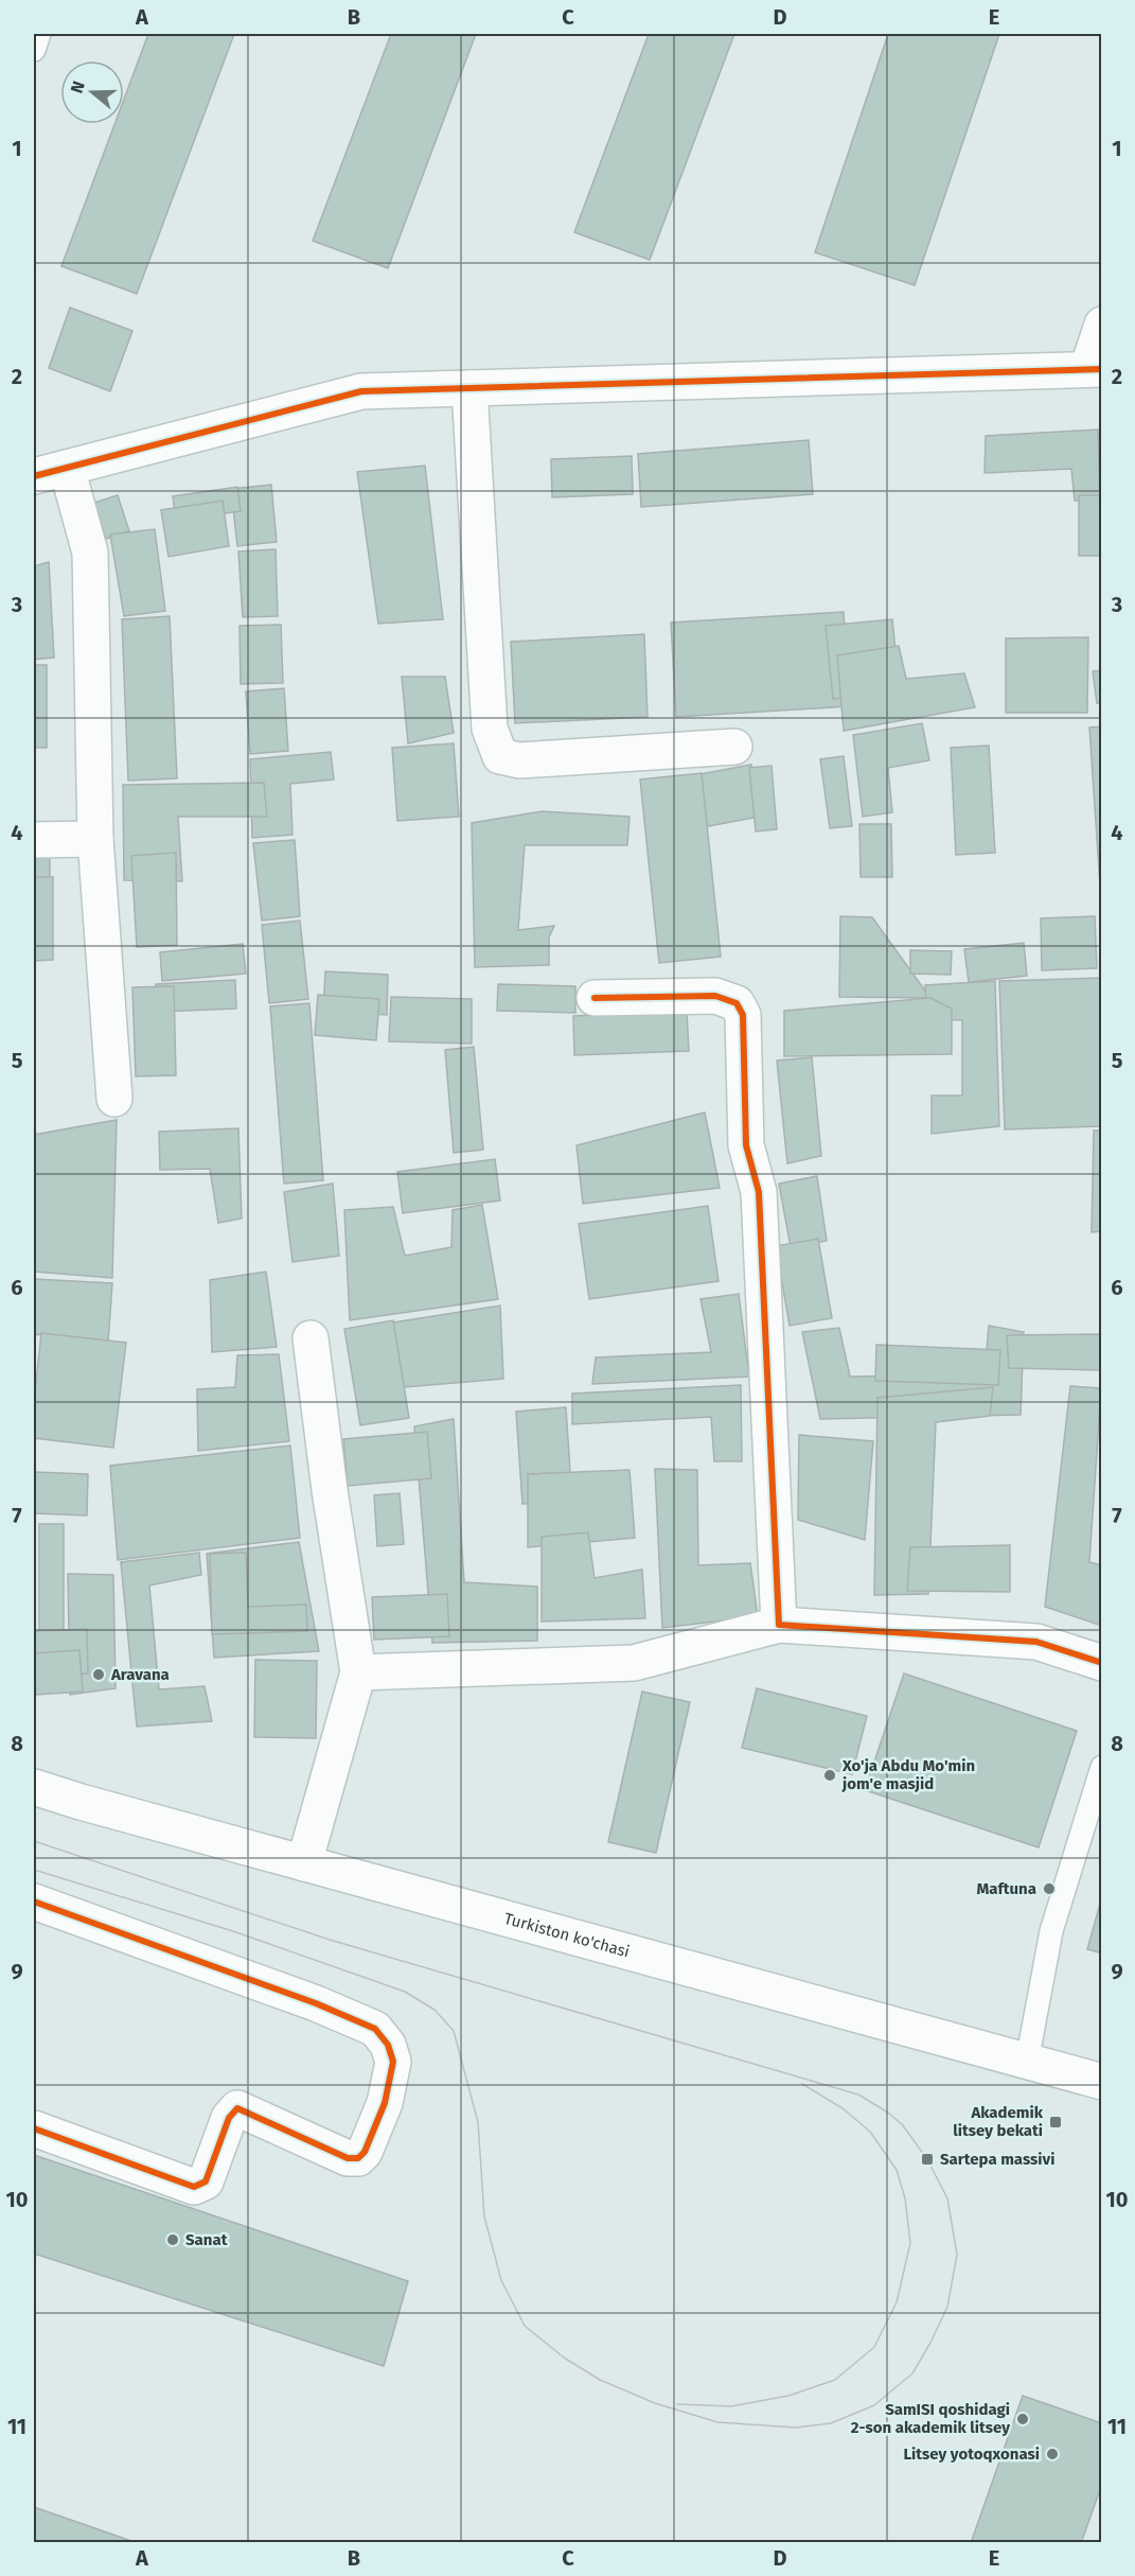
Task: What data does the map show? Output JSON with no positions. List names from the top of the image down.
{
  "streets": {
    "street": ["Turkiston ko'chasi"]
  },
  "places": {
    "other": [
      "Aravana",
      "Xo'ja Abdu Mo'min jom'e masjid",
      "Maftuna",
      "Sanat",
      "SamISI qoshidagi 2-son akademik litsey",
      "Litsey yotoqxonasi"
    ],
    "transit": ["Akademik litsey bekati", "Sartepa massivi"]
  },
  "north": "left",
  "grid": {
    "columns": [
      "A",
      "B",
      "C",
      "D",
      "E"
    ],
    "rows": [
      "1",
      "2",
      "3",
      "4",
      "5",
      "6",
      "7",
      "8",
      "9",
      "10",
      "11"
    ]
  }
}
